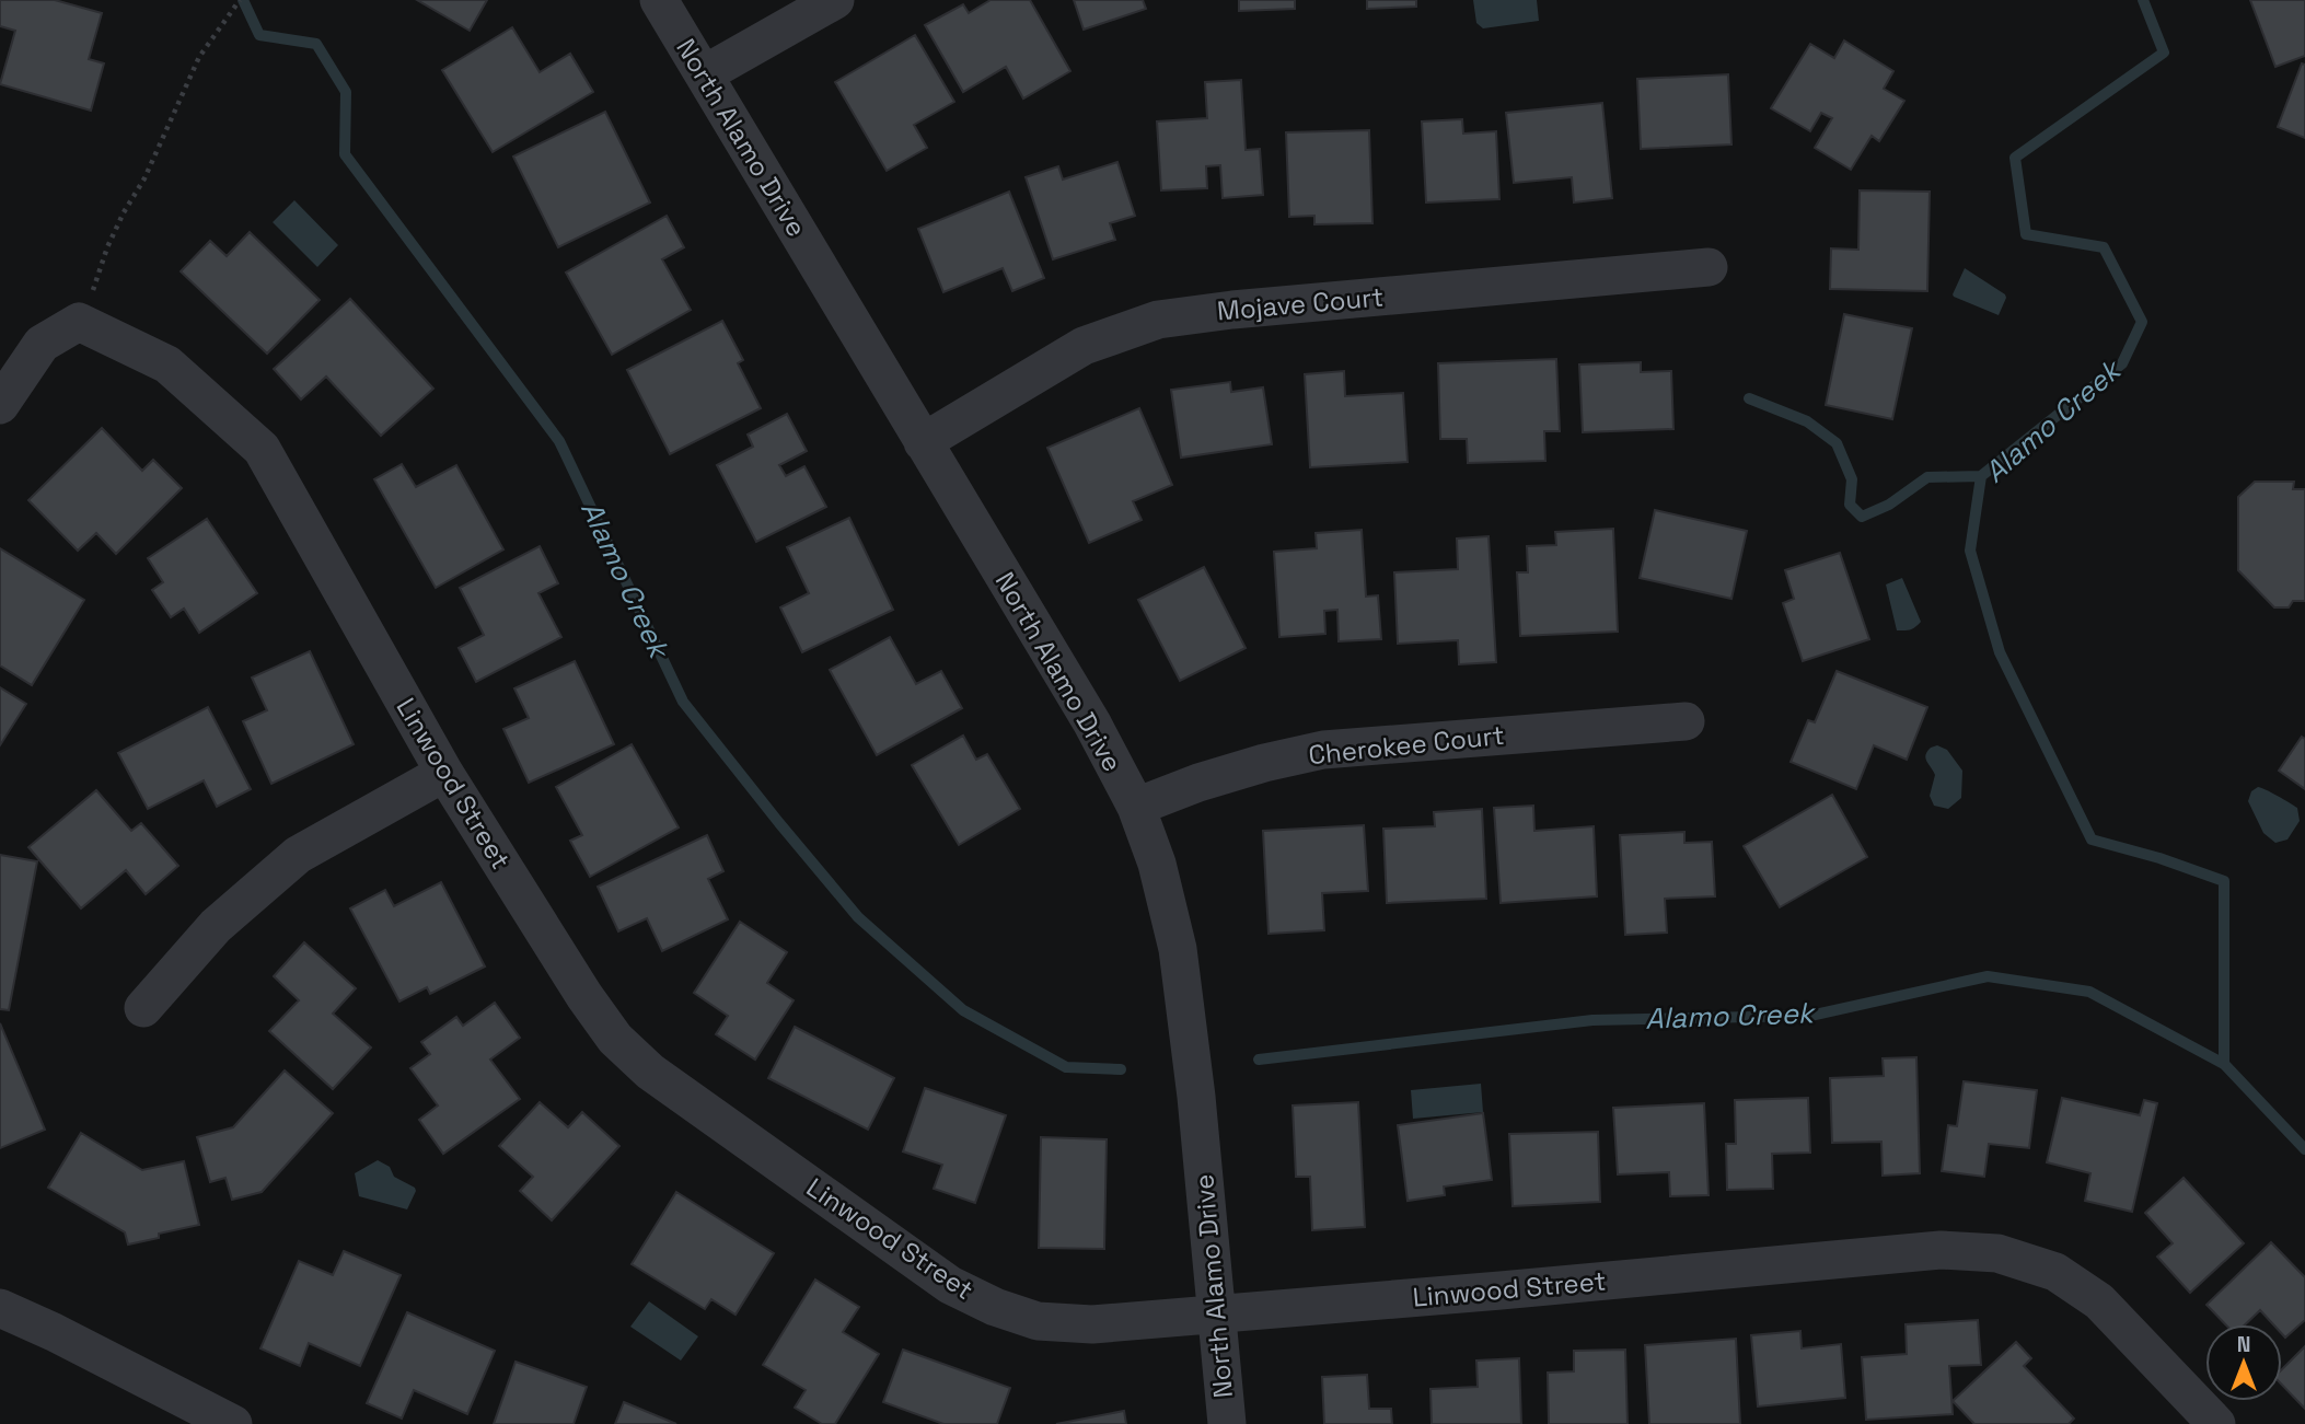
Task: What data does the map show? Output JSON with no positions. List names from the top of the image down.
{
  "streets": {
    "street": [
      "North Alamo Drive",
      "Mojave Court",
      "Cherokee Court",
      "Linwood Street"
    ]
  },
  "crossings": [
    ["North Alamo Drive", "Mojave Court"],
    ["North Alamo Drive", "Cherokee Court"],
    ["North Alamo Drive", "Linwood Street"]
  ],
  "water": ["Alamo Creek"],
  "north": "top"
}
